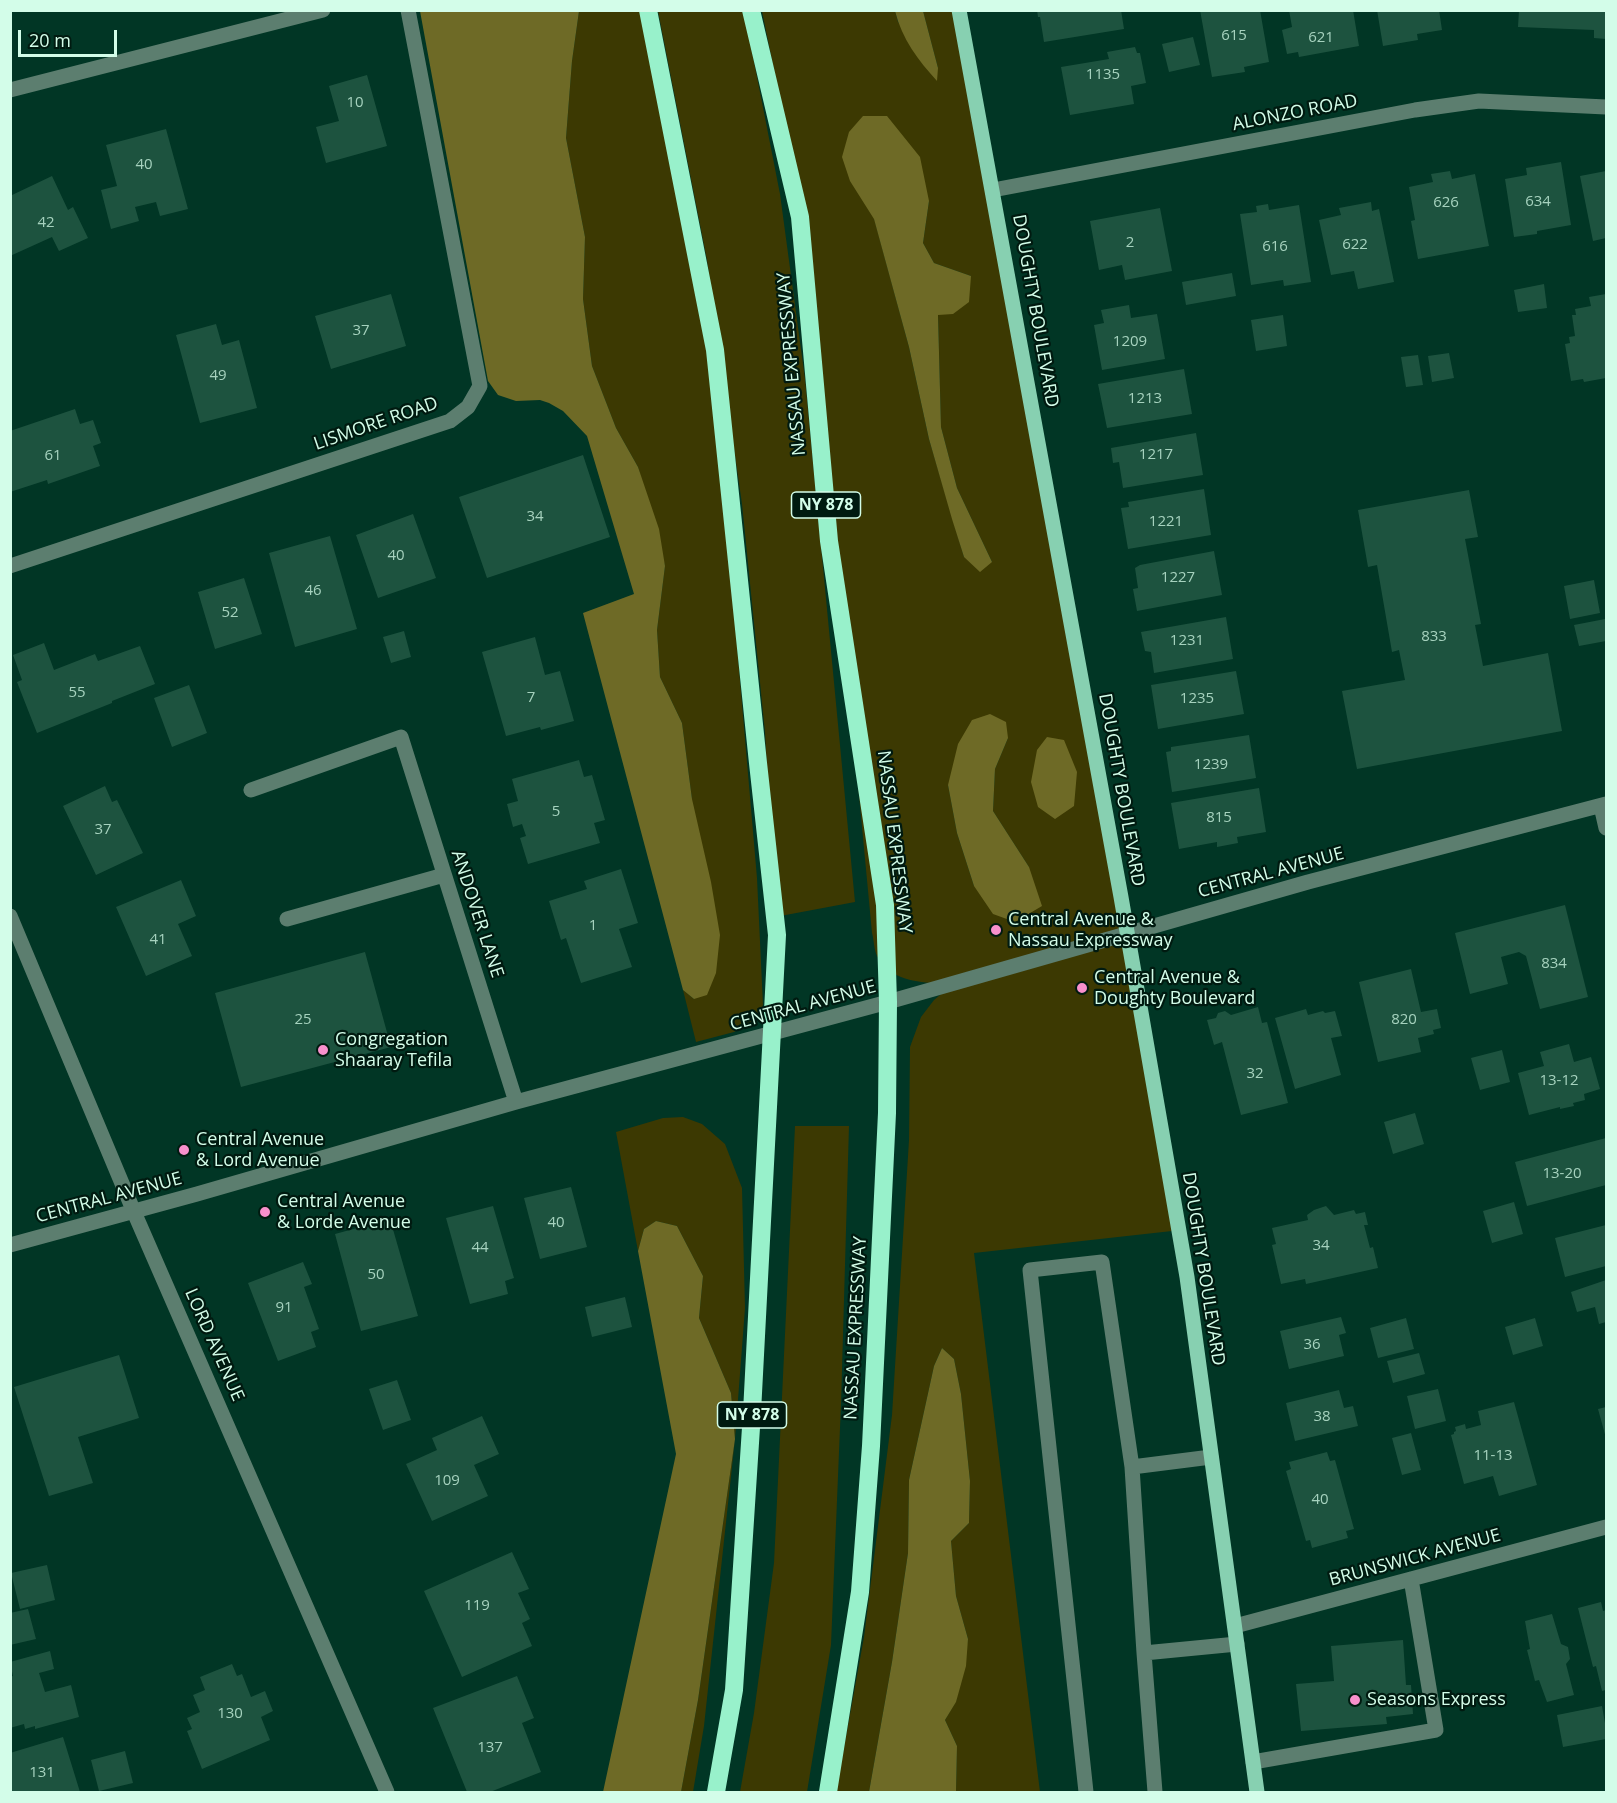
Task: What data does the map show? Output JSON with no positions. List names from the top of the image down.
{
  "streets": {
    "highway": ["NASSAU EXPRESSWAY", "NY 878"],
    "main road": ["DOUGHTY BOULEVARD"],
    "street": [
      "ALONZO ROAD",
      "LISMORE ROAD",
      "CENTRAL AVENUE",
      "ANDOVER LANE",
      "LORD AVENUE",
      "BRUNSWICK AVENUE"
    ]
  },
  "crossings": [
    ["ALONZO ROAD", "DOUGHTY BOULEVARD"],
    ["DOUGHTY BOULEVARD", "CENTRAL AVENUE"],
    ["DOUGHTY BOULEVARD", "BRUNSWICK AVENUE"],
    ["NASSAU EXPRESSWAY", "CENTRAL AVENUE"],
    ["NY 878", "CENTRAL AVENUE"],
    ["CENTRAL AVENUE", "ANDOVER LANE"],
    ["CENTRAL AVENUE", "LORD AVENUE"]
  ],
  "places": [
    "Central Avenue & Nassau Expressway",
    "Central Avenue & Doughty Boulevard",
    "Congregation Shaaray Tefila",
    "Central Avenue & Lord Avenue",
    "Central Avenue & Lorde Avenue",
    "Seasons Express"
  ],
  "house_numbers": [
    "615",
    "621",
    "1135",
    "10",
    "40",
    "634",
    "626",
    "42",
    "2",
    "622",
    "616",
    "37",
    "1209",
    "49",
    "1213",
    "1217",
    "61",
    "34",
    "1221",
    "40",
    "1227",
    "46",
    "52",
    "833",
    "1231",
    "55",
    "7",
    "1235",
    "1239",
    "5",
    "815",
    "37",
    "1",
    "41",
    "834",
    "25",
    "820",
    "32",
    "13-12",
    "13-20",
    "40",
    "34",
    "44",
    "50",
    "91",
    "36",
    "38",
    "11-13",
    "109",
    "40",
    "119",
    "130",
    "137",
    "131"
  ],
  "scale_bar": "20 m"
}
